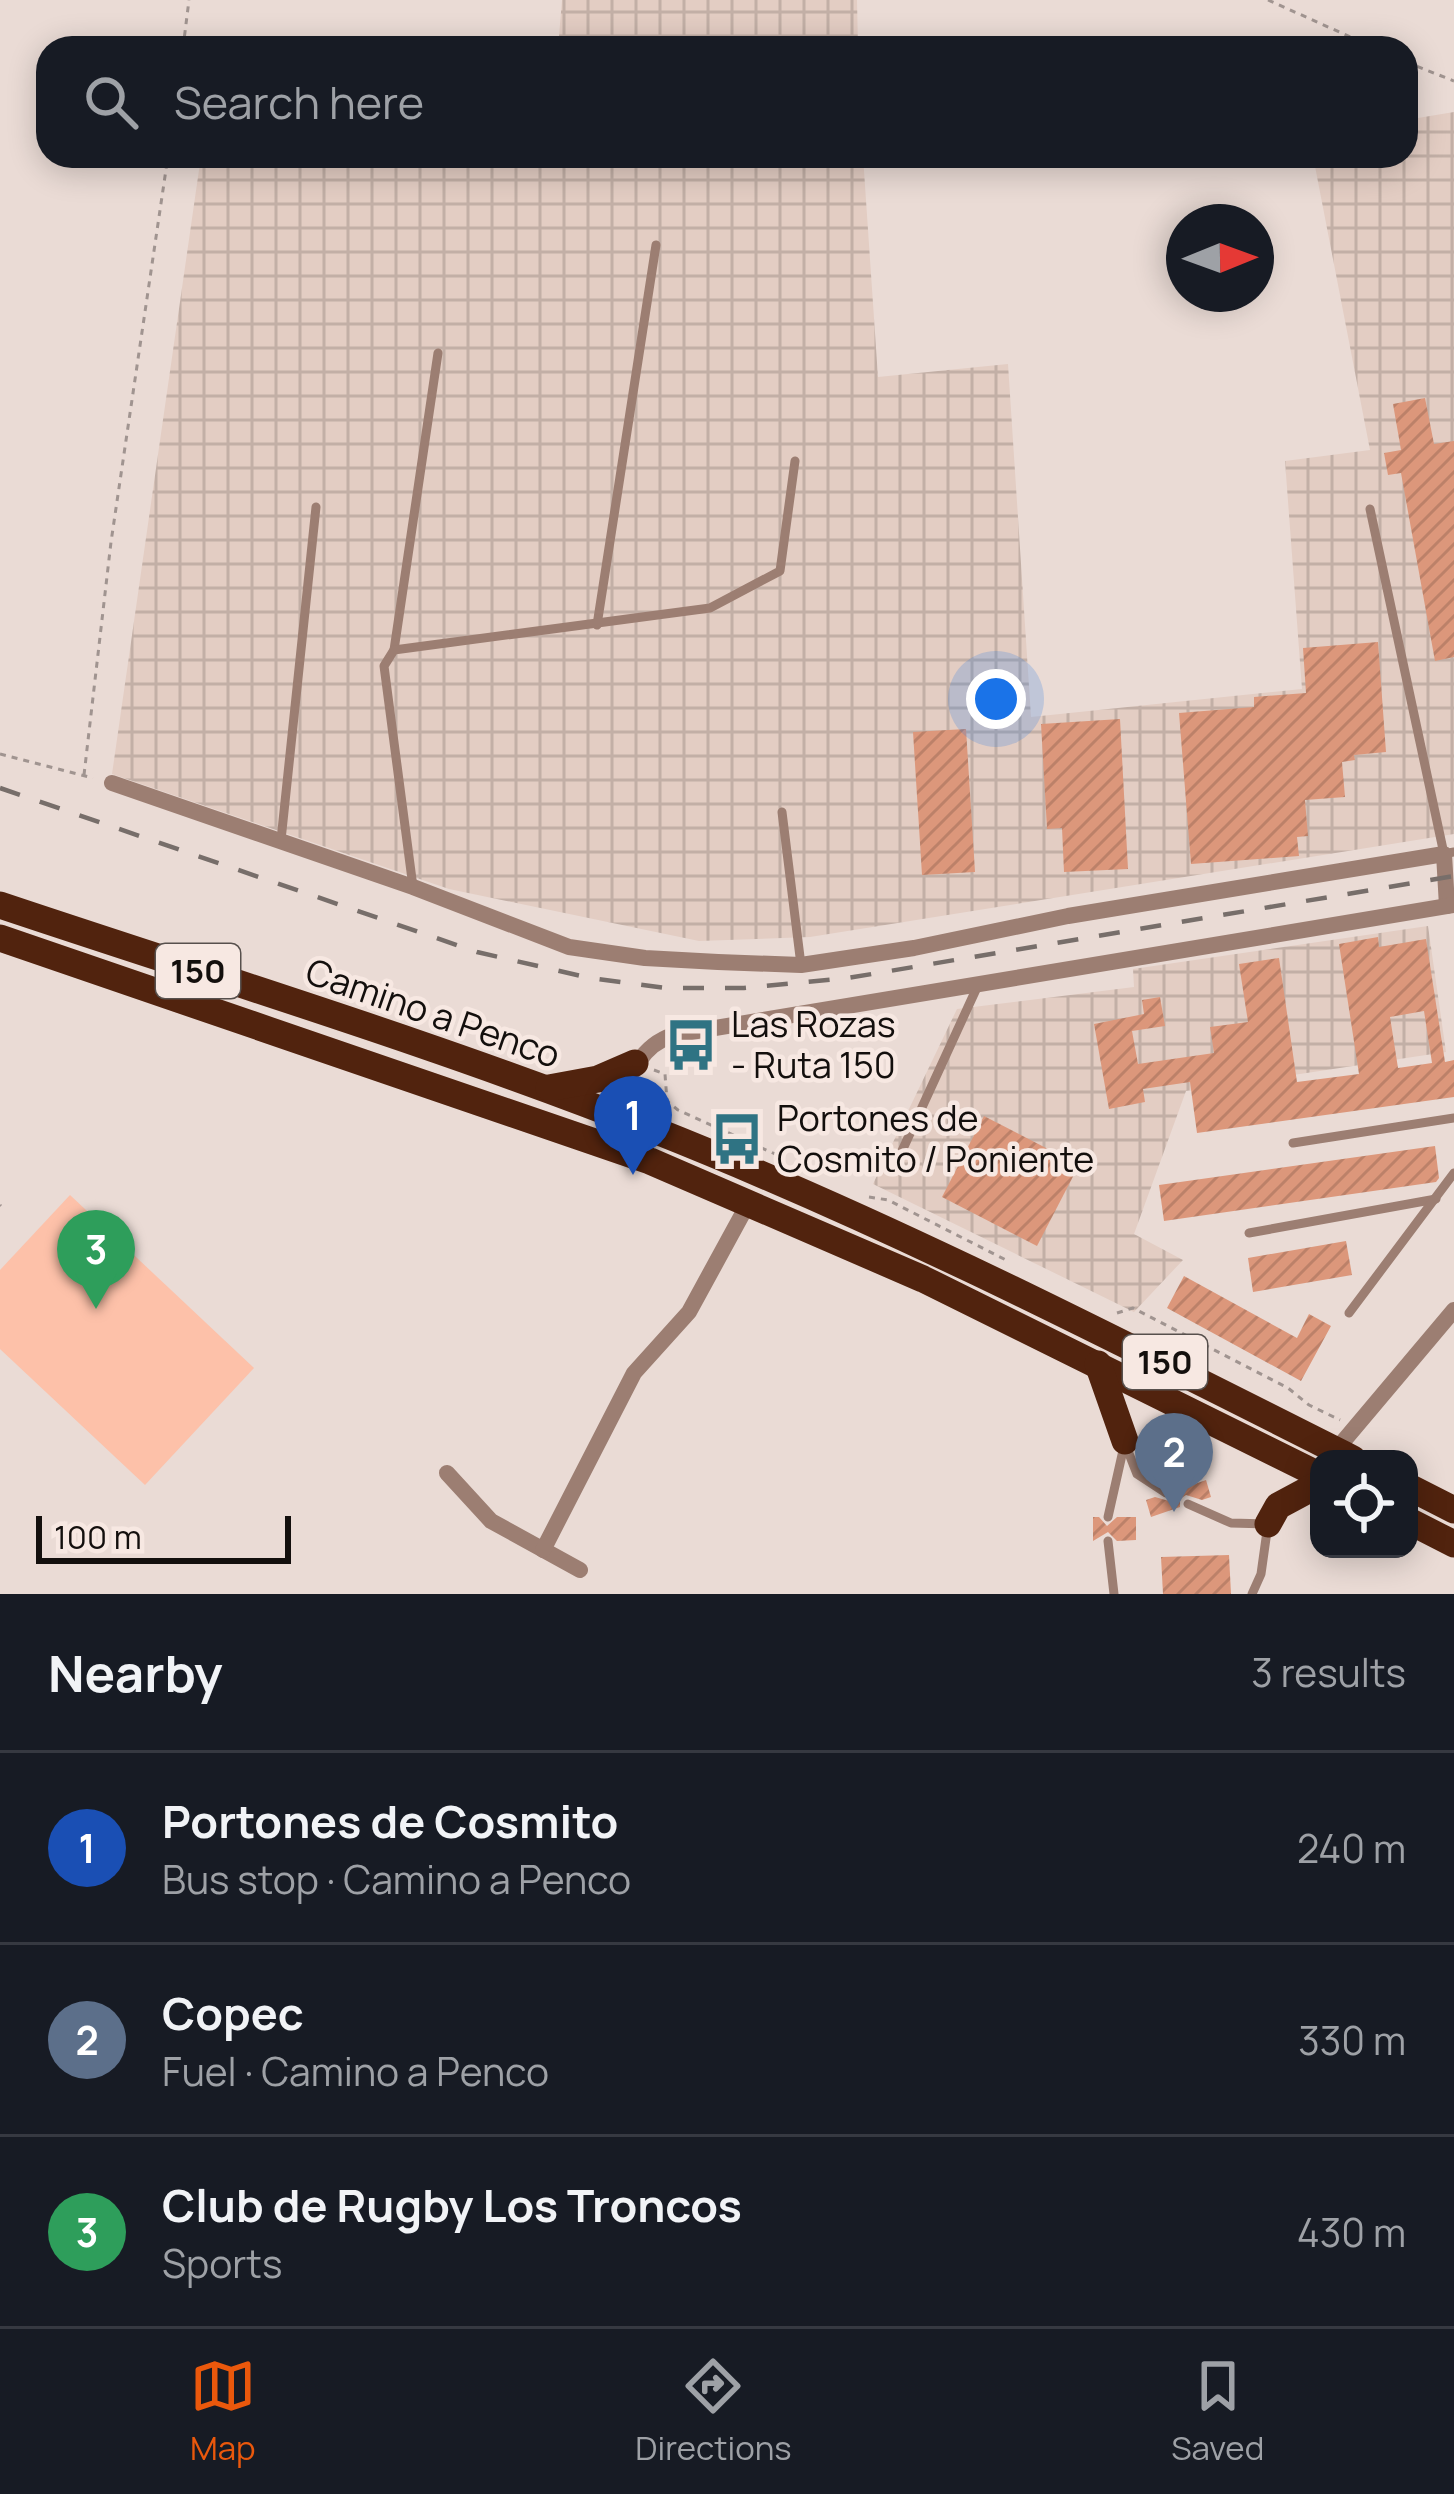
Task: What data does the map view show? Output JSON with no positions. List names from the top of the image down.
{
  "streets": {
    "highway": ["150", "Camino a Penco"]
  },
  "places": {
    "bus stop": ["Las Rozas - Ruta 150", "Portones de Cosmito / Poniente"]
  },
  "scale_bar": "100 m",
  "north": "right",
  "page": {
    "search": "Search here",
    "pins": ["1", "3", "2"],
    "scale": "100 m",
    "heading": ["Nearby", "3 results"],
    "list": [
      {
        "mark": "1",
        "name": "Portones de Cosmito",
        "note": "Bus stop · Camino a Penco",
        "value": "240 m"
      },
      {
        "mark": "2",
        "name": "Copec",
        "note": "Fuel · Camino a Penco",
        "value": "330 m"
      },
      {
        "mark": "3",
        "name": "Club de Rugby Los Troncos",
        "note": "Sports",
        "value": "430 m"
      }
    ],
    "nav": ["Map", "Directions", "Saved"]
  }
}
